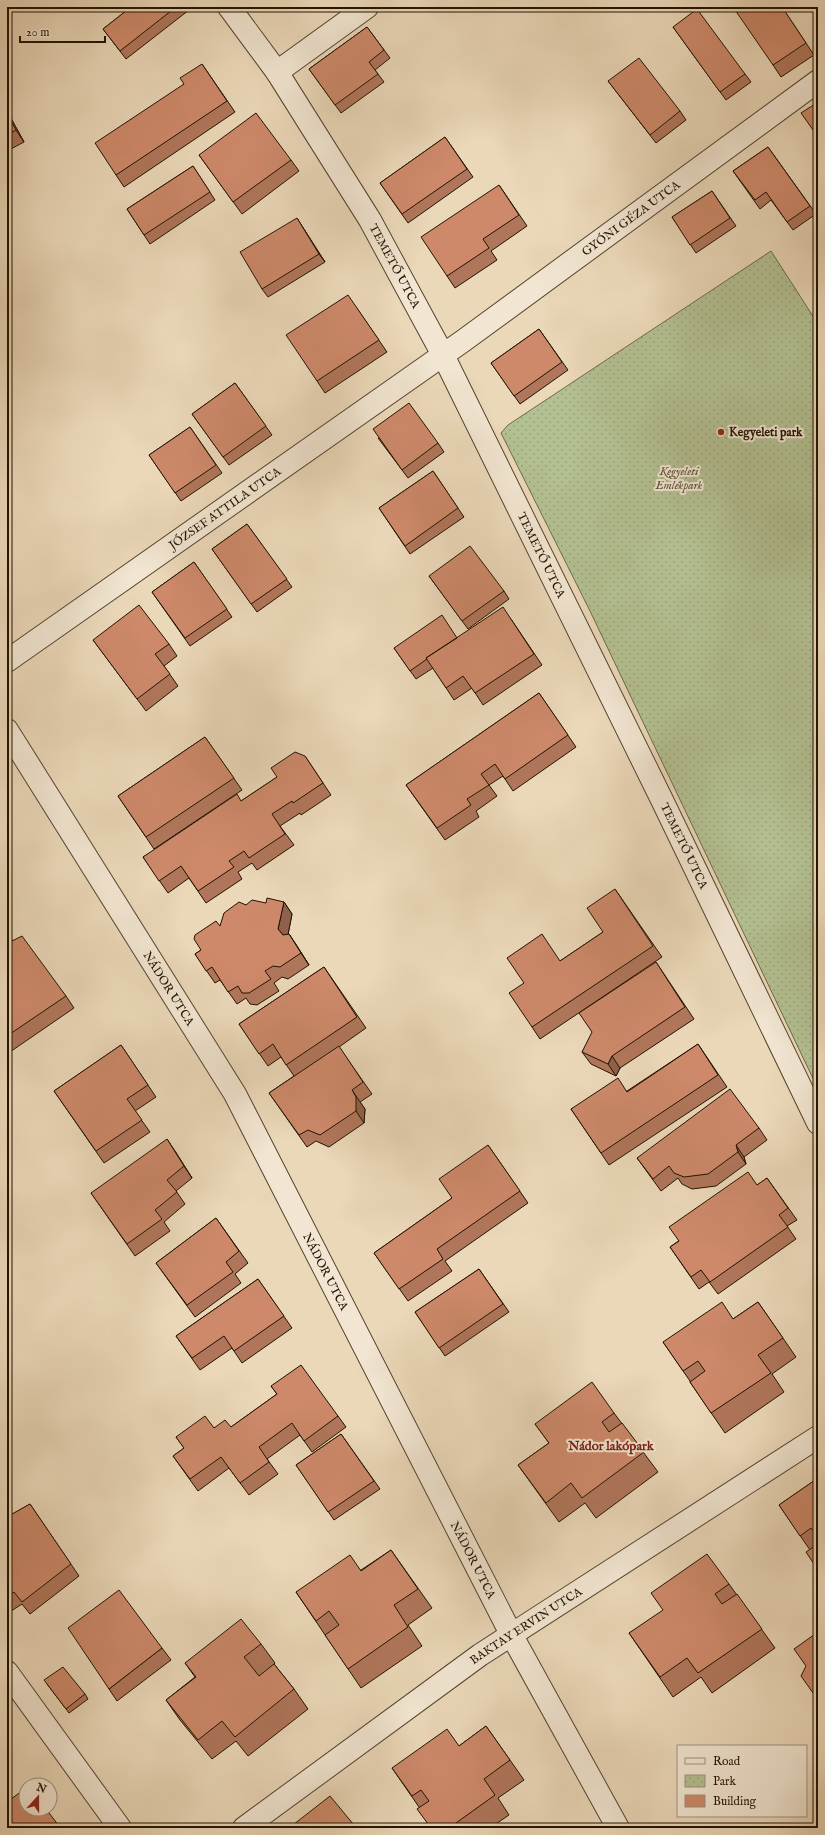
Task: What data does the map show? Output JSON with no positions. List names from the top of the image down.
{
  "streets": {
    "street": [
      "GYÓNI GÉZA UTCA",
      "TEMETŐ UTCA",
      "JÓZSEF ATTILA UTCA",
      "NÁDOR UTCA",
      "BAKTAY ERVIN UTCA"
    ]
  },
  "crossings": [
    ["GYÓNI GÉZA UTCA", "TEMETŐ UTCA"],
    ["GYÓNI GÉZA UTCA", "JÓZSEF ATTILA UTCA"],
    ["TEMETŐ UTCA", "JÓZSEF ATTILA UTCA"],
    ["NÁDOR UTCA", "BAKTAY ERVIN UTCA"]
  ],
  "districts": ["Nádor lakópark"],
  "parks": ["Kegyeleti Emlékpark"],
  "places": ["Kegyeleti park"],
  "legend": ["Road", "Park", "Building"],
  "scale_bar": "20 m",
  "north": "top"
}
